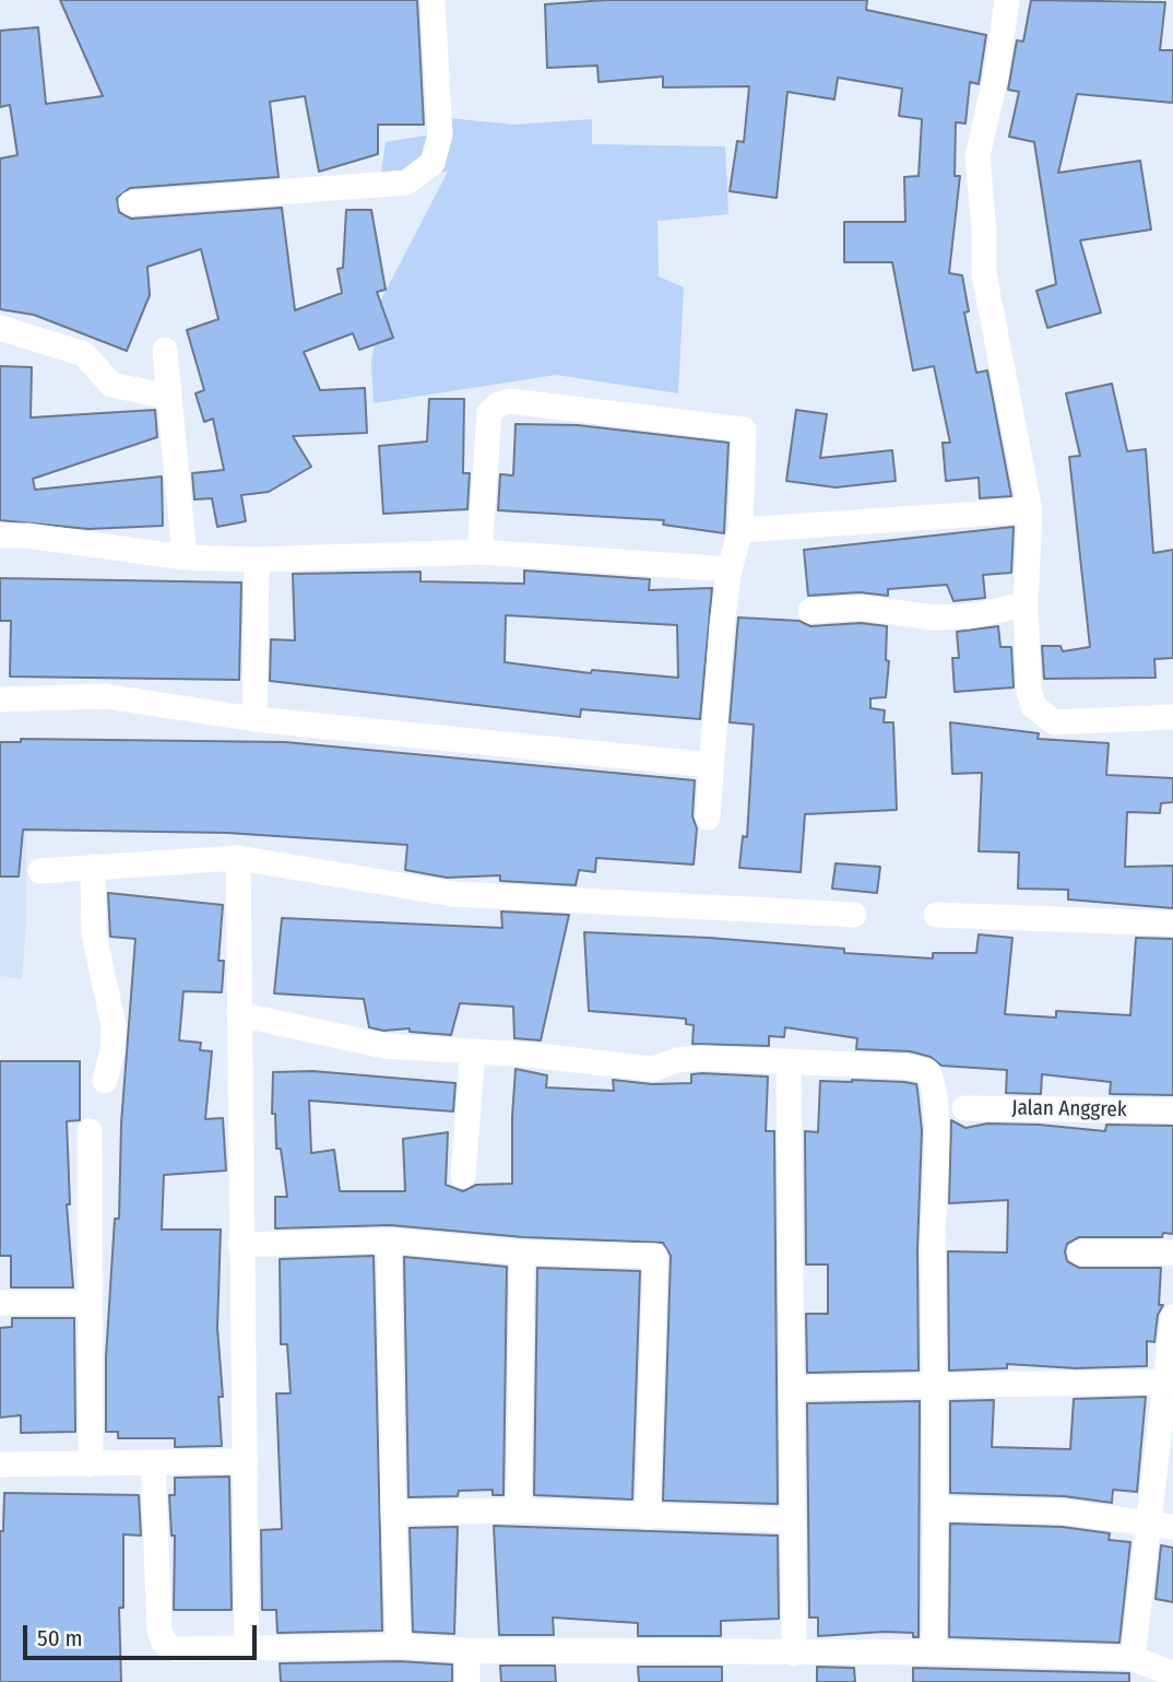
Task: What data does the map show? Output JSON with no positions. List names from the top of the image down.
{
  "streets": {
    "street": ["Jalan Anggrek"]
  },
  "scale_bar": "50 m"
}
